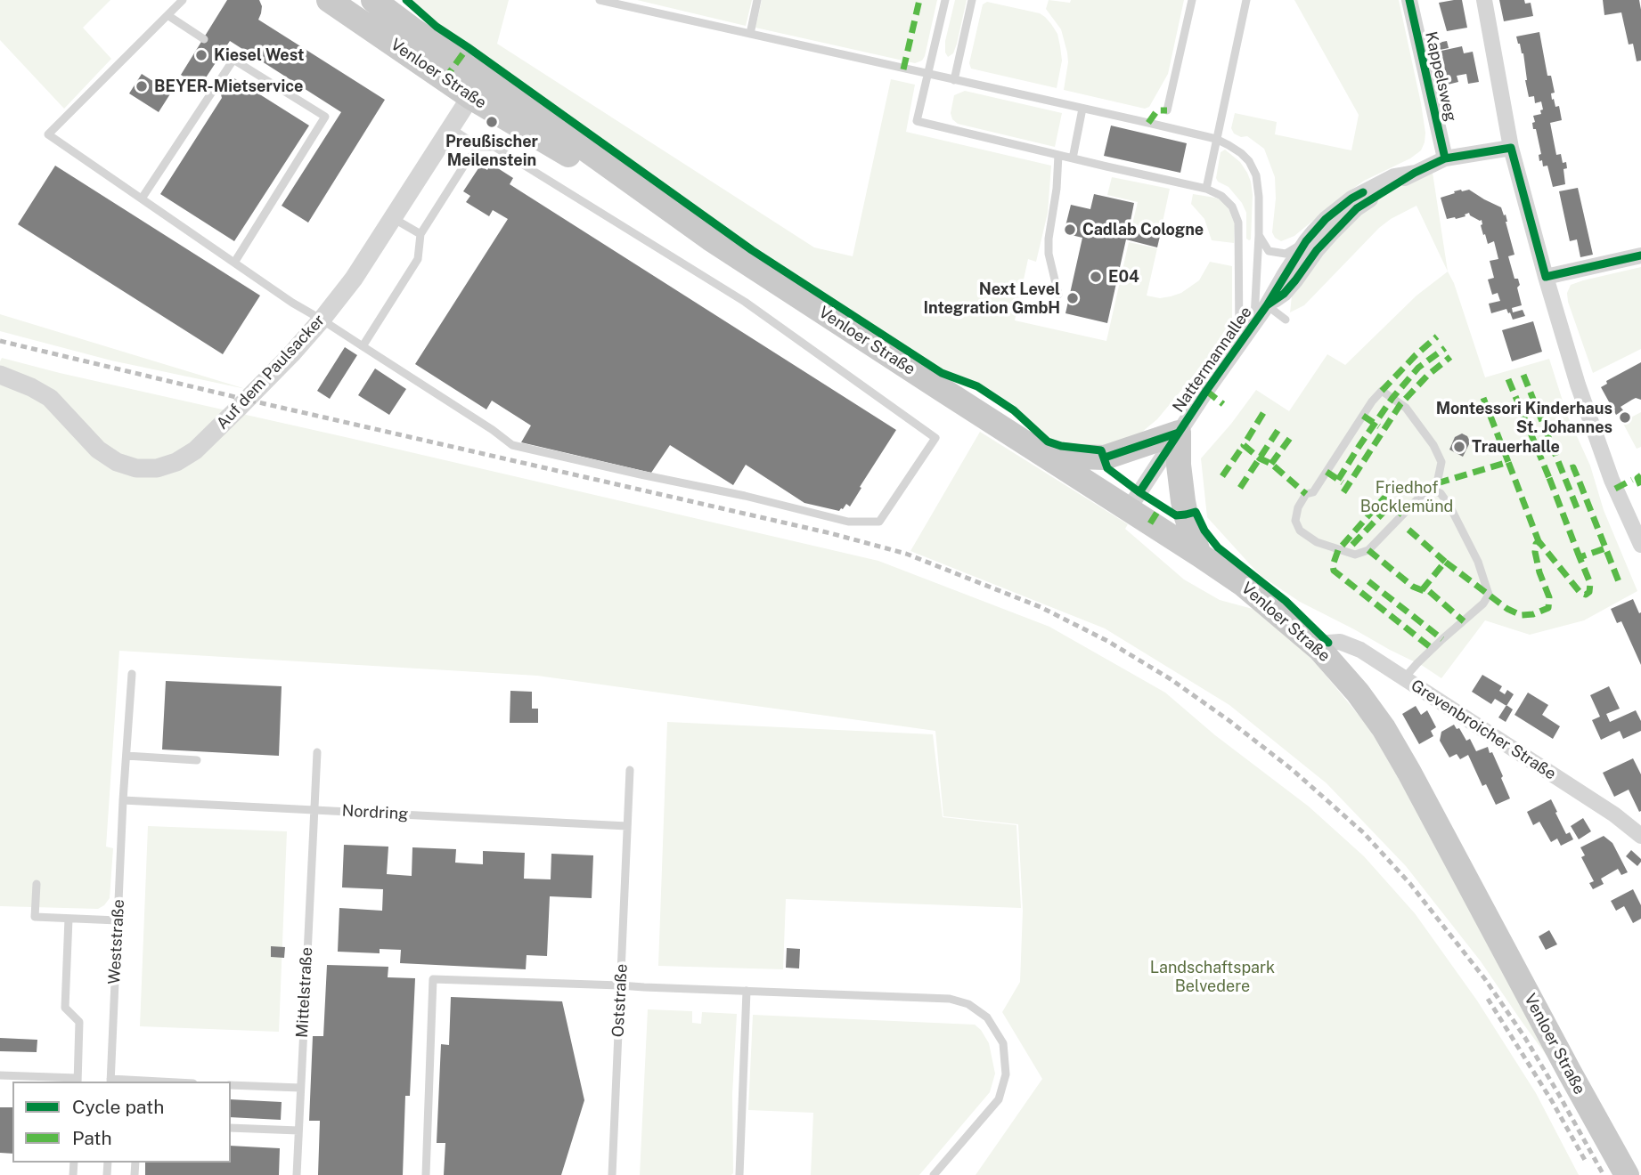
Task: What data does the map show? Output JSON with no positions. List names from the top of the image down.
{
  "streets": {
    "main road": ["Venloer Straße"],
    "street": [
      "Kappelsweg",
      "Nattermannallee",
      "Auf dem Paulsacker",
      "Grevenbroicher Straße"
    ],
    "lane": [
      "Nordring",
      "Weststraße",
      "Mittelstraße",
      "Oststraße"
    ]
  },
  "crossings": [
    ["Venloer Straße", "Nattermannallee"],
    ["Venloer Straße", "Auf dem Paulsacker"],
    ["Venloer Straße", "Grevenbroicher Straße"],
    ["Kappelsweg", "Nattermannallee"],
    ["Nordring", "Weststraße"],
    ["Nordring", "Mittelstraße"],
    ["Nordring", "Oststraße"]
  ],
  "parks": ["Friedhof Bocklemünd", "Landschaftspark Belvedere"],
  "places": [
    "Kiesel West",
    "BEYER-Mietservice",
    "Preußischer Meilenstein",
    "Cadlab Cologne",
    "E04",
    "Next Level Integration GmbH",
    "Montessori Kinderhaus St. Johannes",
    "Trauerhalle"
  ],
  "legend": ["Cycle path", "Path"]
}
